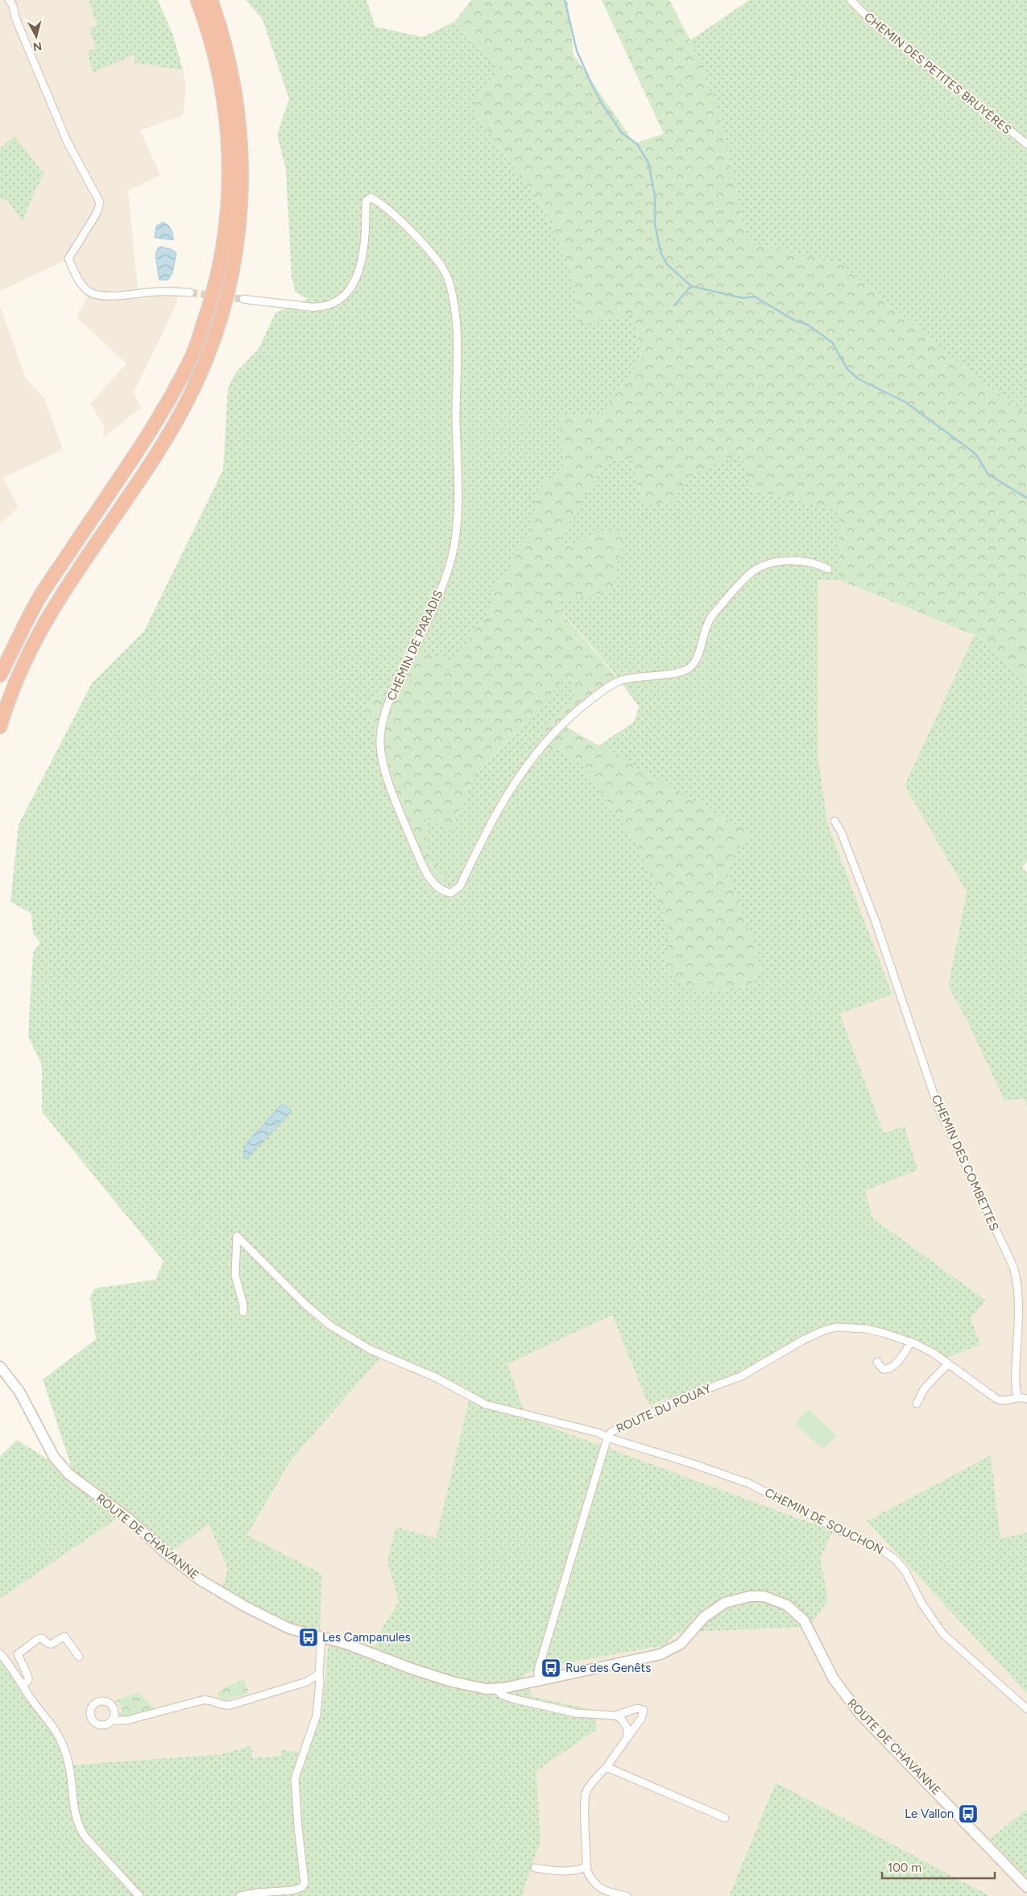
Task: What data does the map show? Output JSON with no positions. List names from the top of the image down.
{
  "streets": {
    "main road": ["ROUTE DE CHAVANNE"],
    "street": [
      "CHEMIN DES PETITES BRUYÈRES",
      "CHEMIN DE PARADIS",
      "CHEMIN DES COMBETTES",
      "ROUTE DU POUAY",
      "CHEMIN DE SOUCHON"
    ]
  },
  "crossings": [
    ["CHEMIN DES COMBETTES", "ROUTE DU POUAY"],
    ["ROUTE DU POUAY", "CHEMIN DE SOUCHON"],
    ["ROUTE DU POUAY", "ROUTE DE CHAVANNE"]
  ],
  "places": {
    "bus stop": ["Les Campanules", "Rue des Genêts", "Le Vallon"]
  },
  "scale_bar": "100 m",
  "north": "bottom"
}
